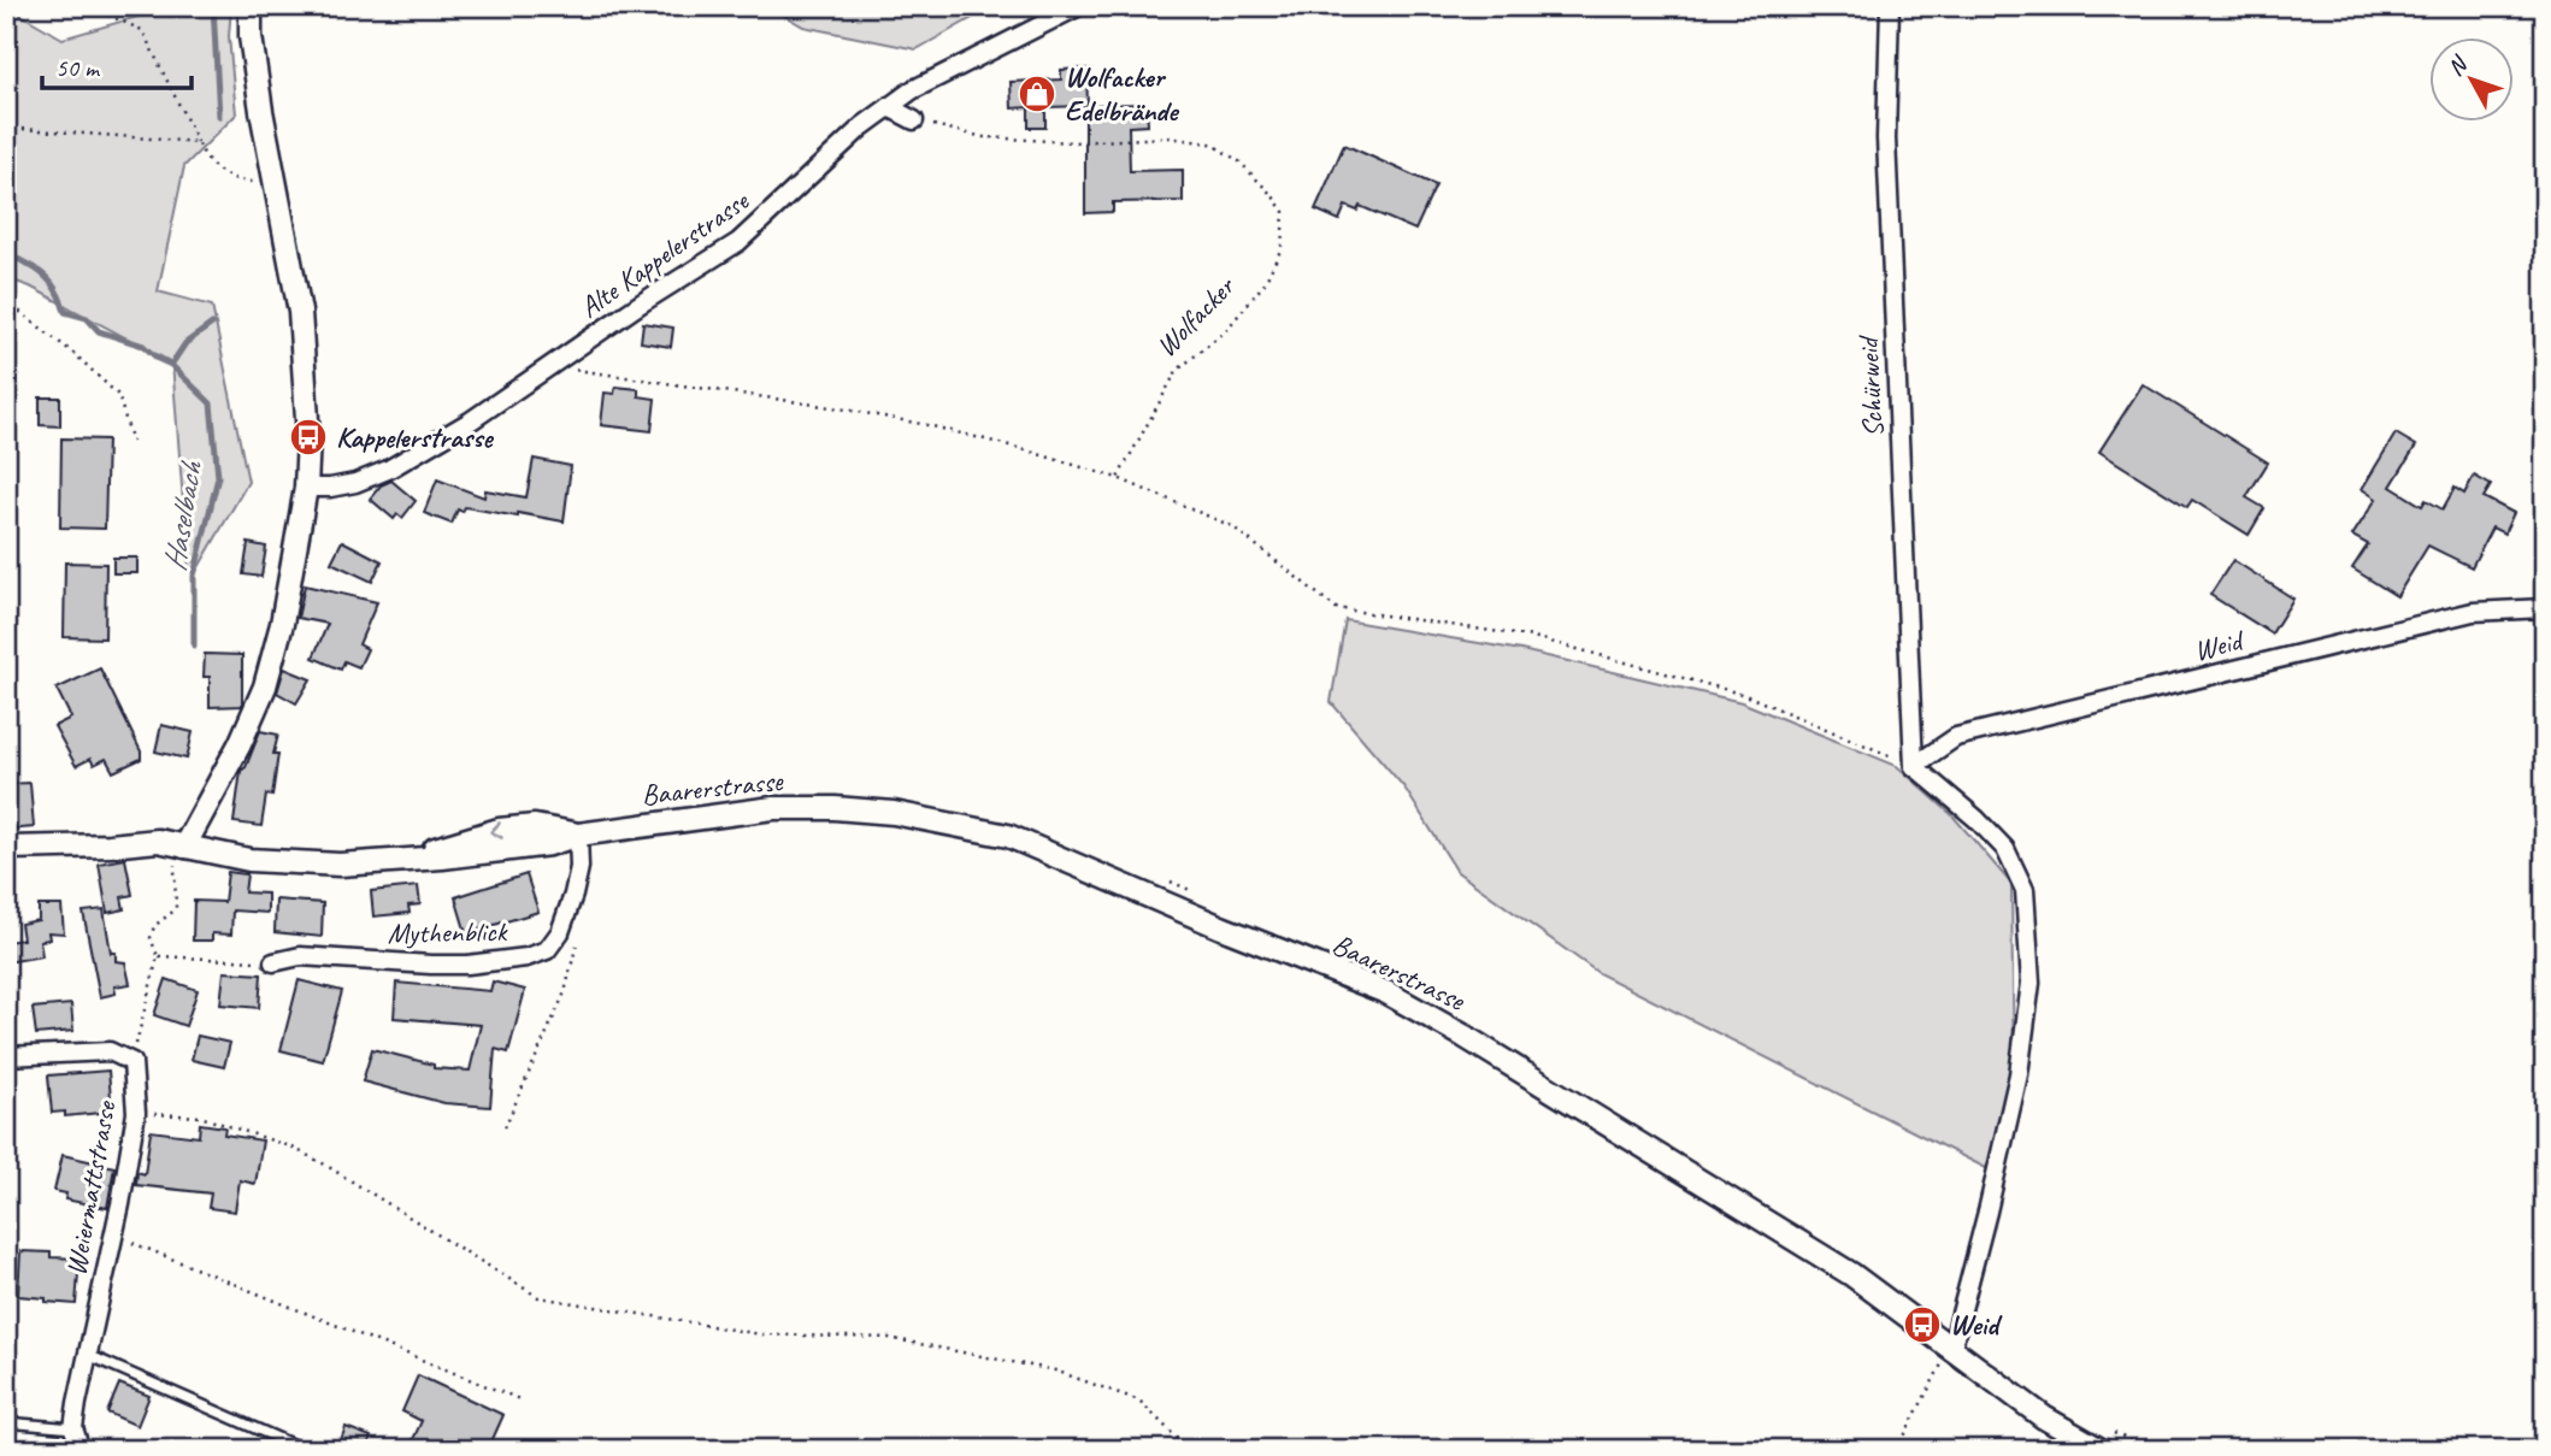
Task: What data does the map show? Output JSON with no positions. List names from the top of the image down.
{
  "streets": {
    "street": [
      "Alte Kappelerstrasse",
      "Schürweid",
      "Weid",
      "Baarerstrasse",
      "Mythenblick",
      "Weiermattstrasse"
    ],
    "path": ["Wolfacker"]
  },
  "crossings": [
    ["Schürweid", "Weid"],
    ["Baarerstrasse", "Mythenblick"]
  ],
  "water": ["Haselbach"],
  "places": {
    "shop": ["Wolfacker Edelbrände"],
    "bus stop": ["Kappelerstrasse", "Weid"]
  },
  "scale_bar": "50 m",
  "north": "top left"
}
